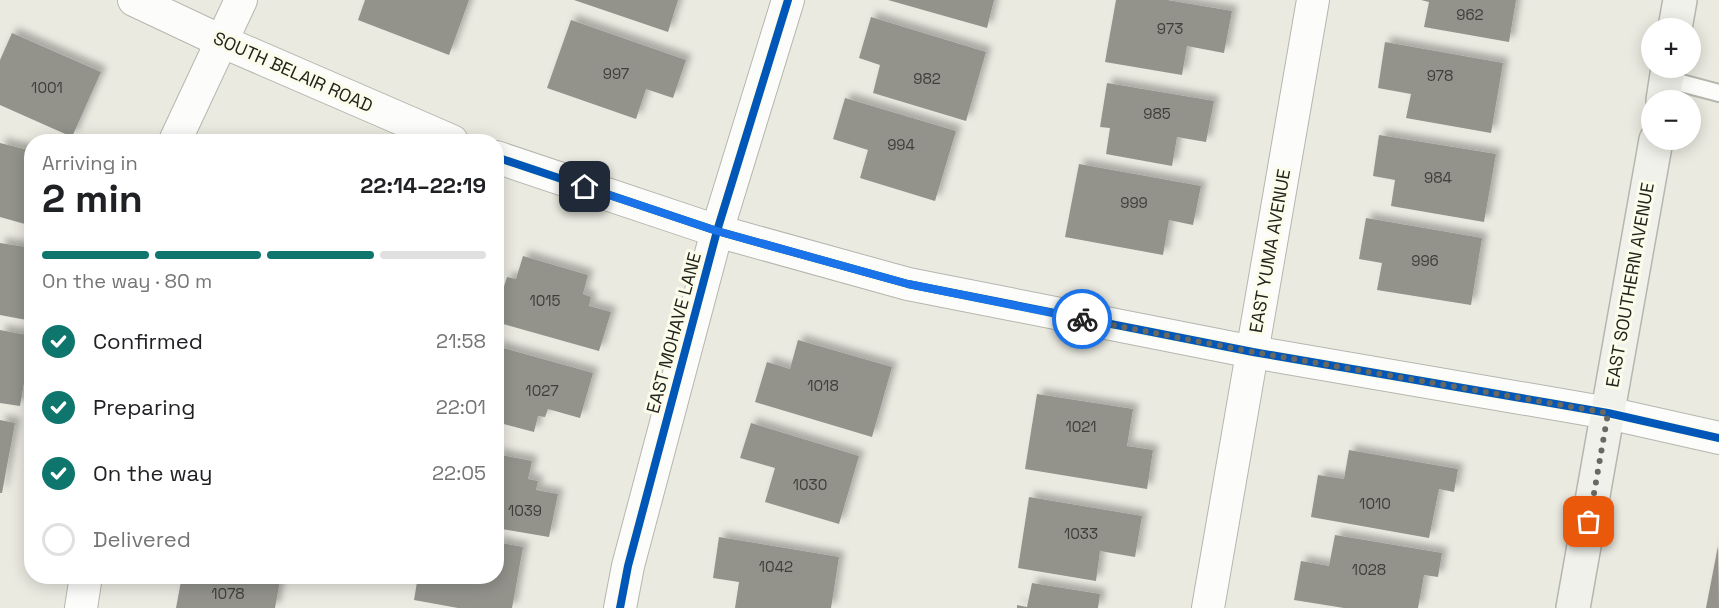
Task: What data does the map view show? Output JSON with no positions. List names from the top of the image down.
{
  "streets": {
    "main road": ["EAST SOUTHERN AVENUE"],
    "street": ["SOUTH BELAIR ROAD", "EAST YUMA AVENUE", "EAST MOHAVE LANE"]
  },
  "house_numbers": [
    "962",
    "973",
    "997",
    "978",
    "982",
    "1001",
    "985",
    "994",
    "984",
    "999",
    "996",
    "1015",
    "1018",
    "1027",
    "1021",
    "1030",
    "1010",
    "1039",
    "1033",
    "1042",
    "1028",
    "1078"
  ],
  "page": {
    "map_buttons": ["+", "−"],
    "heading": ["2 min", "Arriving in", "22:14–22:19"],
    "bar": "On the way · 80 m",
    "list": [
      ["Confirmed", "21:58"],
      ["Preparing", "22:01"],
      ["On the way", "22:05"],
      "Delivered"
    ]
  }
}
